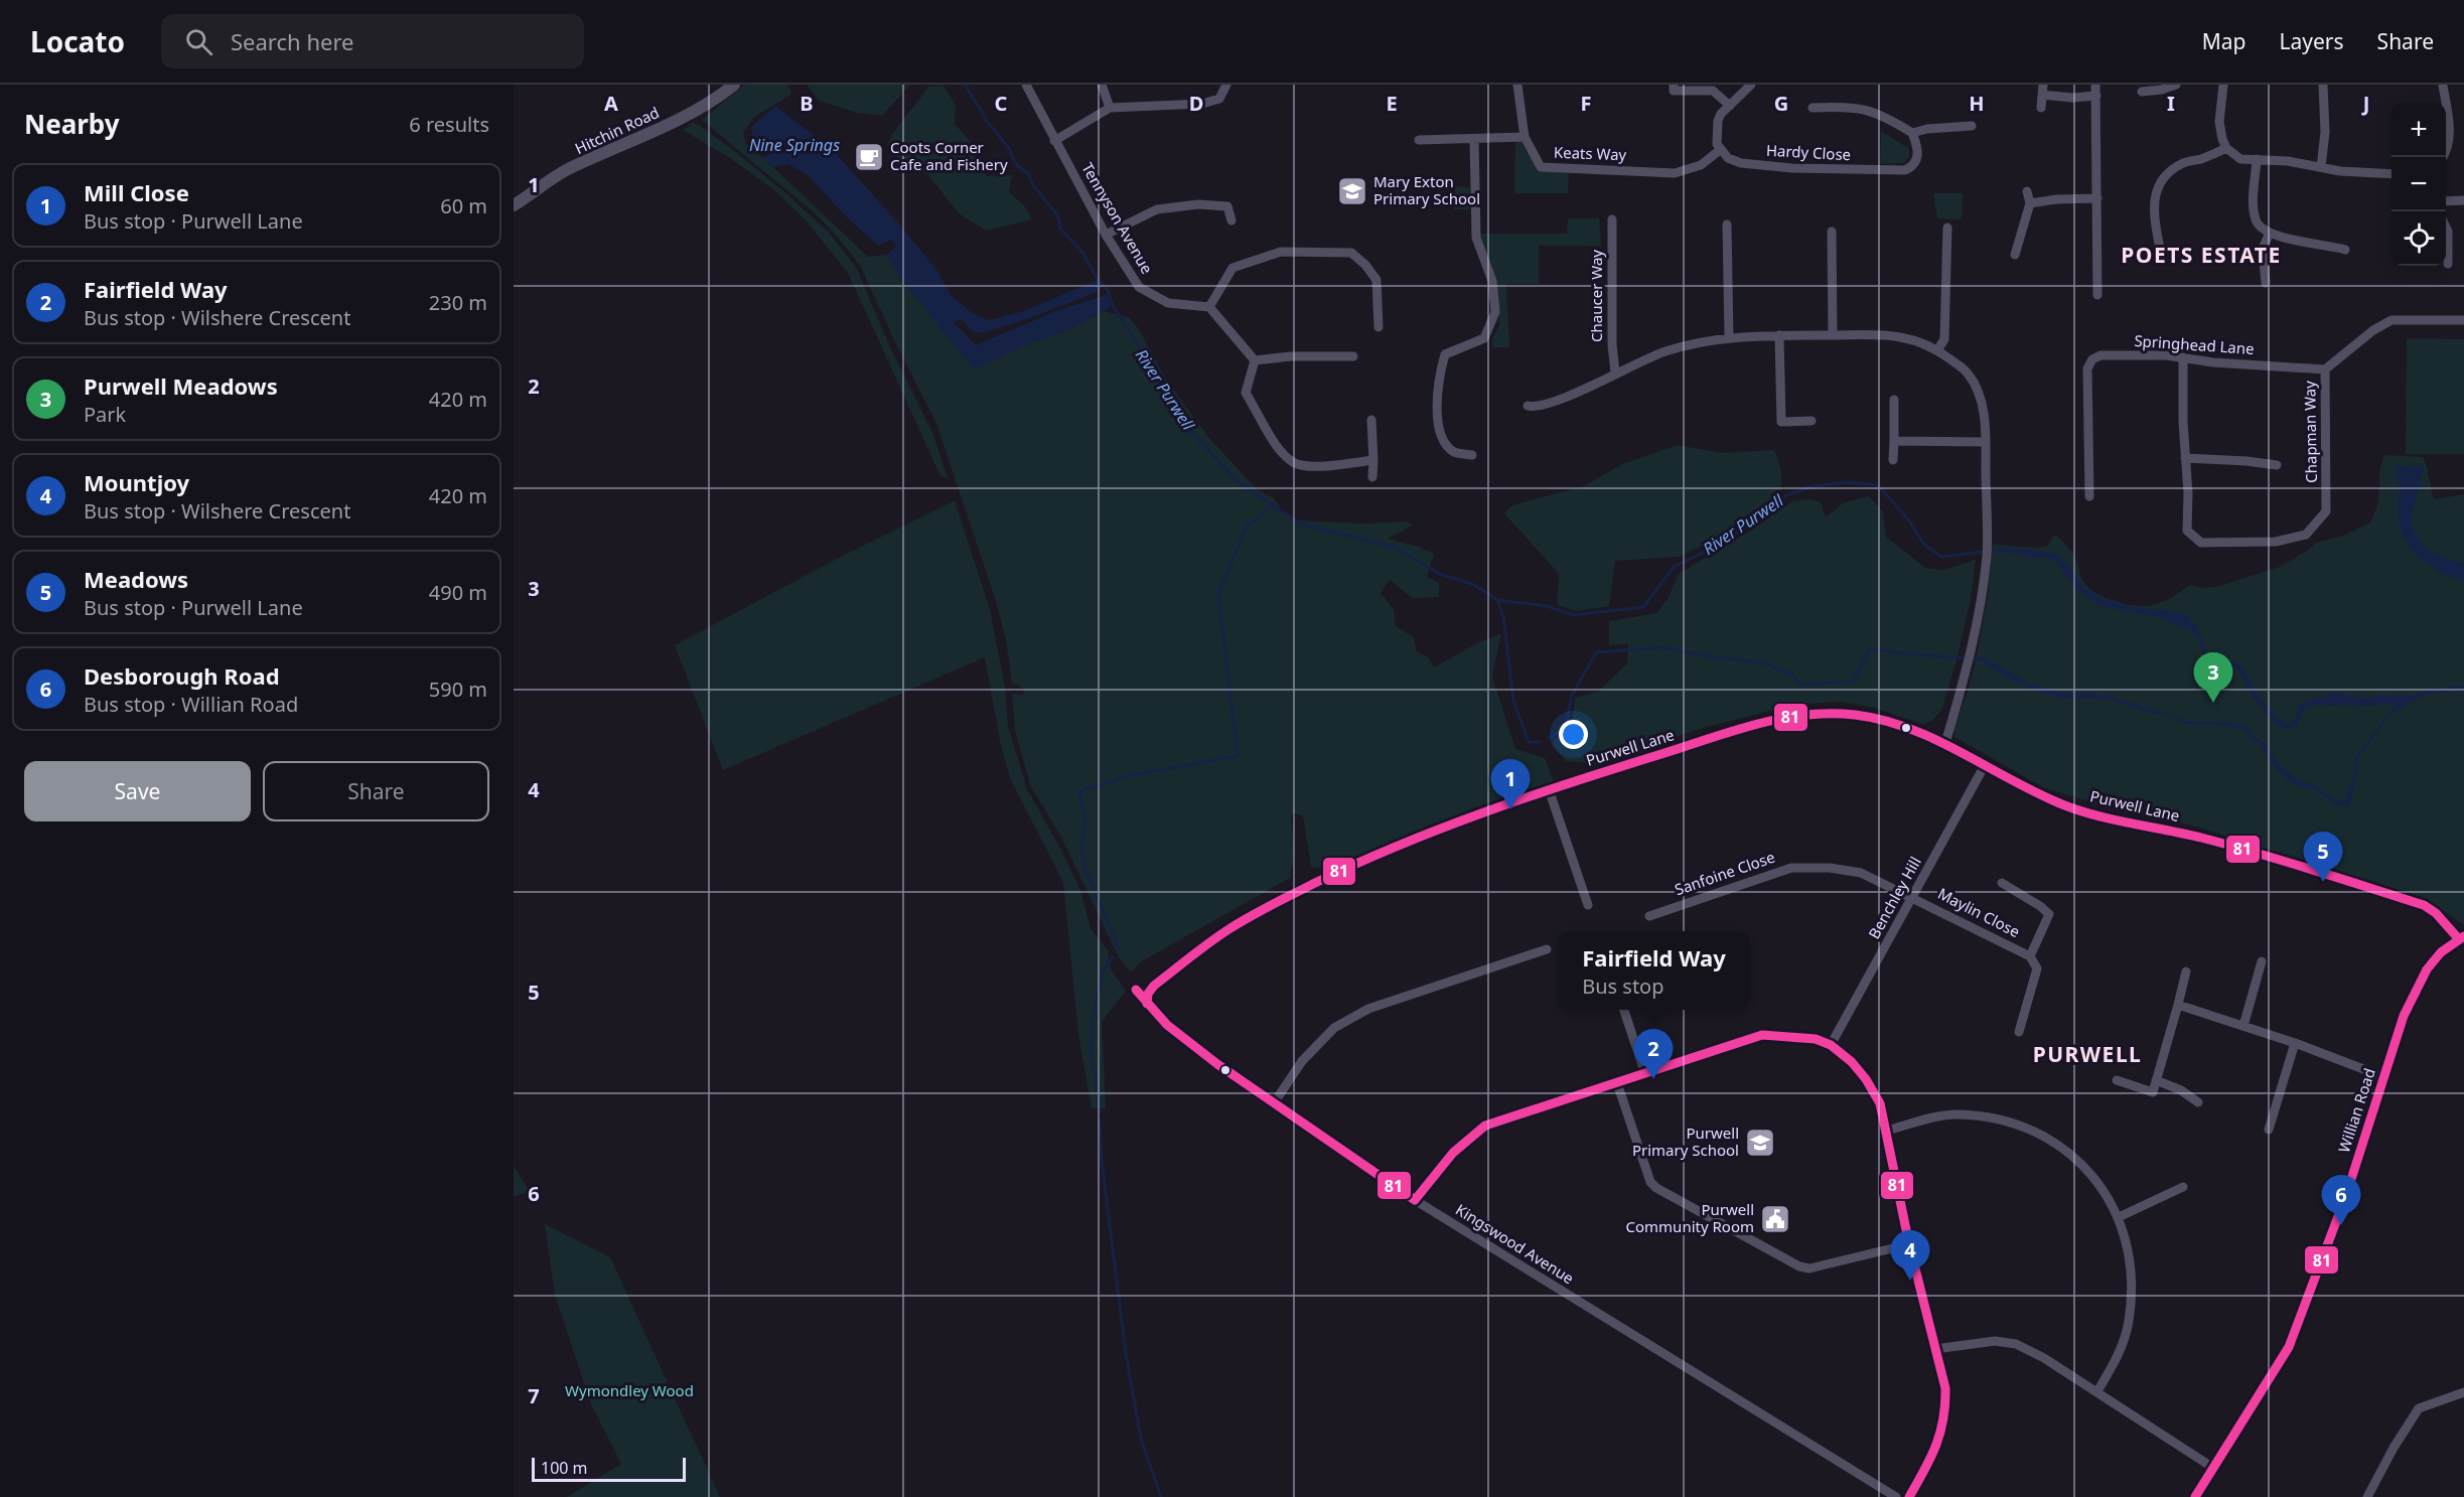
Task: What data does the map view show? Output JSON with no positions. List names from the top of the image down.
{
  "streets": {
    "street": [
      "Hitchin Road",
      "Hardy Close",
      "Keats Way",
      "Tennyson Avenue",
      "Chaucer Way",
      "Springhead Lane",
      "Chapman Way",
      "Purwell Lane",
      "Sanfoine Close",
      "Benchley Hill",
      "Maylin Close",
      "Willian Road",
      "Kingswood Avenue"
    ]
  },
  "crossings": [
    ["Hardy Close", "Keats Way"],
    ["Springhead Lane", "Chapman Way"],
    ["Purwell Lane", "Benchley Hill"],
    ["Purwell Lane", "Willian Road"],
    ["Purwell Lane", "Kingswood Avenue"],
    ["Sanfoine Close", "Benchley Hill"],
    ["Sanfoine Close", "Maylin Close"],
    ["Benchley Hill", "Maylin Close"]
  ],
  "districts": ["POETS ESTATE", "PURWELL"],
  "water": ["Nine Springs", "River Purwell"],
  "parks": ["Wymondley Wood"],
  "places": {
    "cafe": ["Coots Corner Cafe and Fishery"],
    "school or university": ["Mary Exton Primary School", "Purwell Primary School"],
    "public building": ["Purwell Community Room"]
  },
  "lines": ["transit line 81"],
  "scale_bar": "100 m",
  "page": {
    "header": "Locato",
    "search": "Search here",
    "nav": ["Map", "Layers", "Share"],
    "heading": ["Nearby", "6 results"],
    "map_buttons": ["+", "−"],
    "list": [
      {
        "mark": "1",
        "name": "Mill Close",
        "note": "Bus stop · Purwell Lane",
        "value": "60 m"
      },
      {
        "mark": "2",
        "name": "Fairfield Way",
        "note": "Bus stop · Wilshere Crescent",
        "value": "230 m"
      },
      {
        "mark": "3",
        "name": "Purwell Meadows",
        "note": "Park",
        "value": "420 m"
      },
      {
        "mark": "4",
        "name": "Mountjoy",
        "note": "Bus stop · Wilshere Crescent",
        "value": "420 m"
      },
      {
        "mark": "5",
        "name": "Meadows",
        "note": "Bus stop · Purwell Lane",
        "value": "490 m"
      },
      {
        "mark": "6",
        "name": "Desborough Road",
        "note": "Bus stop · Willian Road",
        "value": "590 m"
      }
    ],
    "pins": [
      "3",
      "1",
      "5",
      "2",
      "6",
      "4"
    ],
    "buttons": ["Save", "Share"],
    "popup": ["Fairfield Way", "Bus stop"],
    "scale": "100 m"
  },
  "grid": {
    "columns": [
      "A",
      "B",
      "C",
      "D",
      "E",
      "F",
      "G",
      "H",
      "I",
      "J"
    ],
    "rows": [
      "1",
      "2",
      "3",
      "4",
      "5",
      "6",
      "7"
    ]
  }
}
